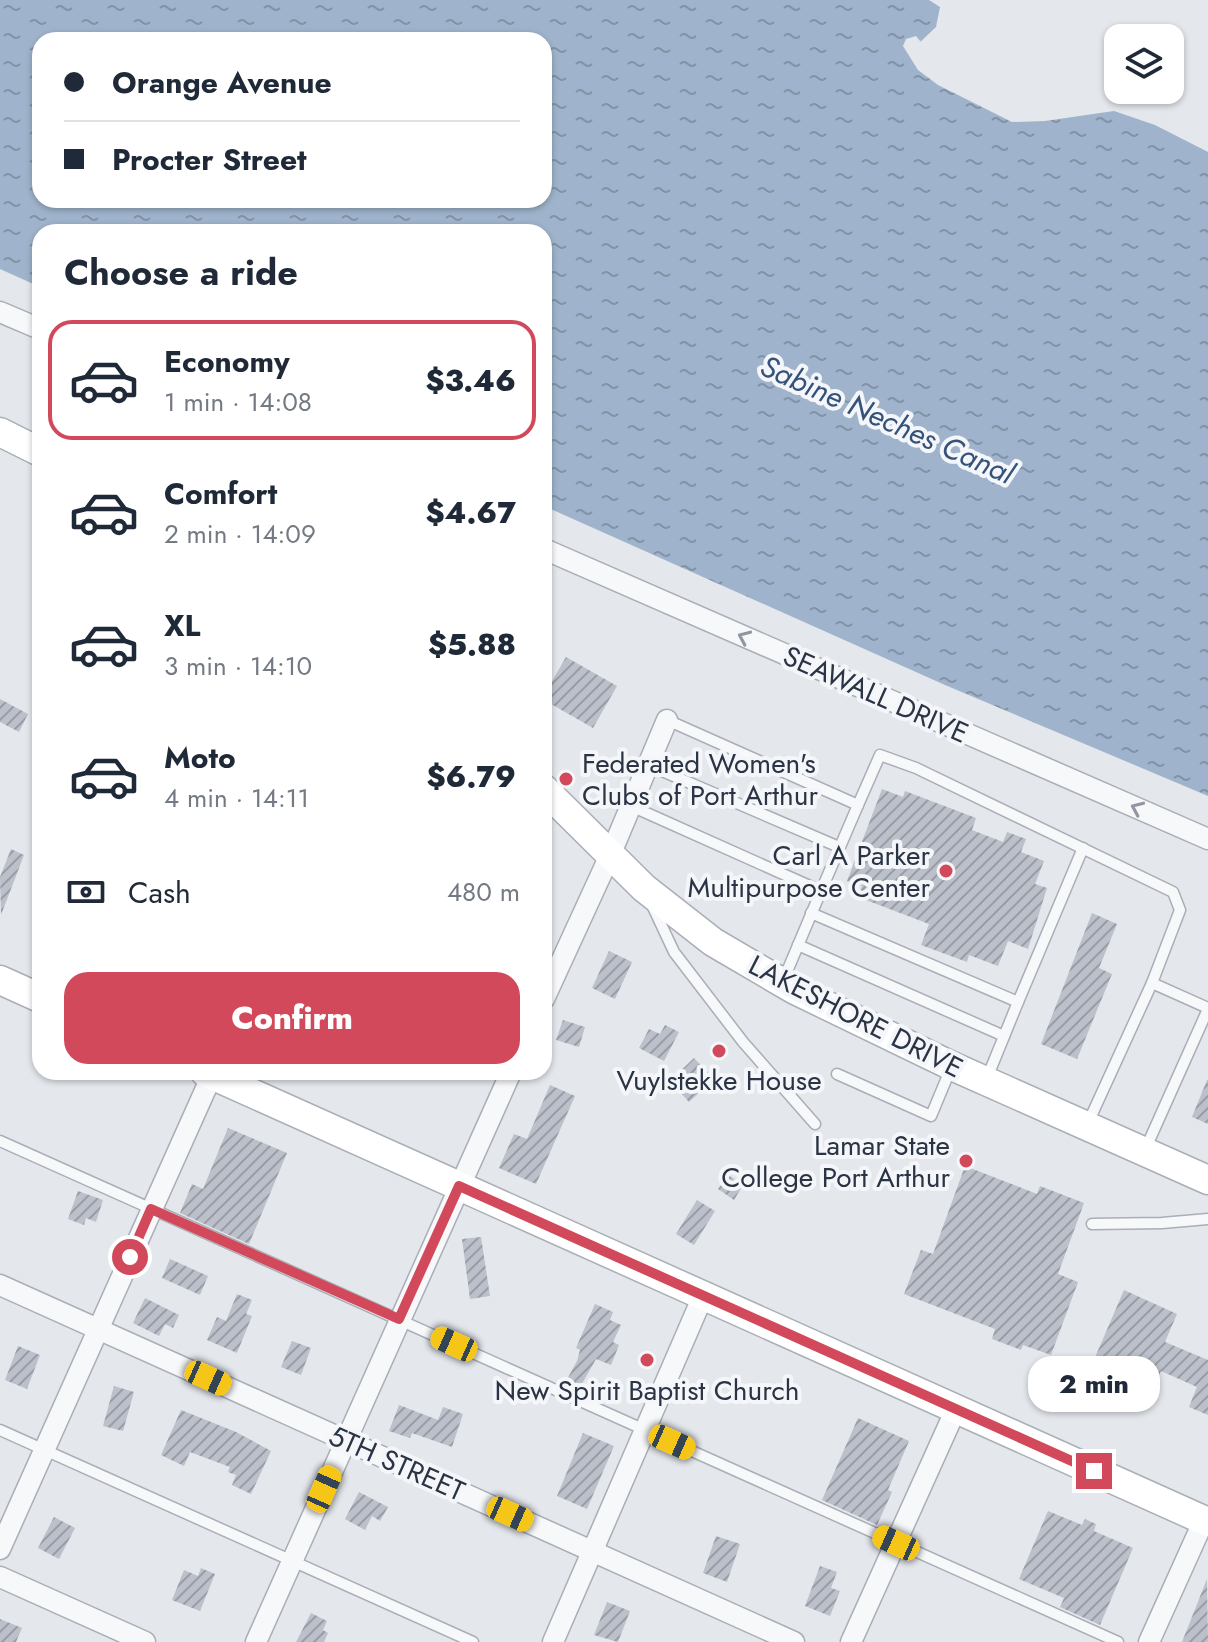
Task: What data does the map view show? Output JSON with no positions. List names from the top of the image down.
{
  "streets": {
    "main road": ["LAKESHORE DRIVE"],
    "street": ["SEAWALL DRIVE", "5TH STREET"]
  },
  "one_way": ["SEAWALL DRIVE"],
  "water": ["Sabine Neches Canal"],
  "places": [
    "Federated Women's Clubs of Port Arthur",
    "Carl A Parker Multipurpose Center",
    "Vuylstekke House",
    "Lamar State College Port Arthur",
    "New Spirit Baptist Church"
  ],
  "page": {
    "banner": ["Orange Avenue", "Procter Street"],
    "heading": "Choose a ride",
    "list": [
      {
        "name": "Economy",
        "note": "1 min · 14:08",
        "value": "$3.46"
      },
      {
        "name": "Comfort",
        "note": "2 min · 14:09",
        "value": "$4.67"
      },
      {
        "name": "XL",
        "note": "3 min · 14:10",
        "value": "$5.88"
      },
      {
        "name": "Moto",
        "note": "4 min · 14:11",
        "value": "$6.79"
      }
    ],
    "pay": ["Cash", "480 m"],
    "buttons": "Confirm",
    "bubble": "2 min"
  }
}
